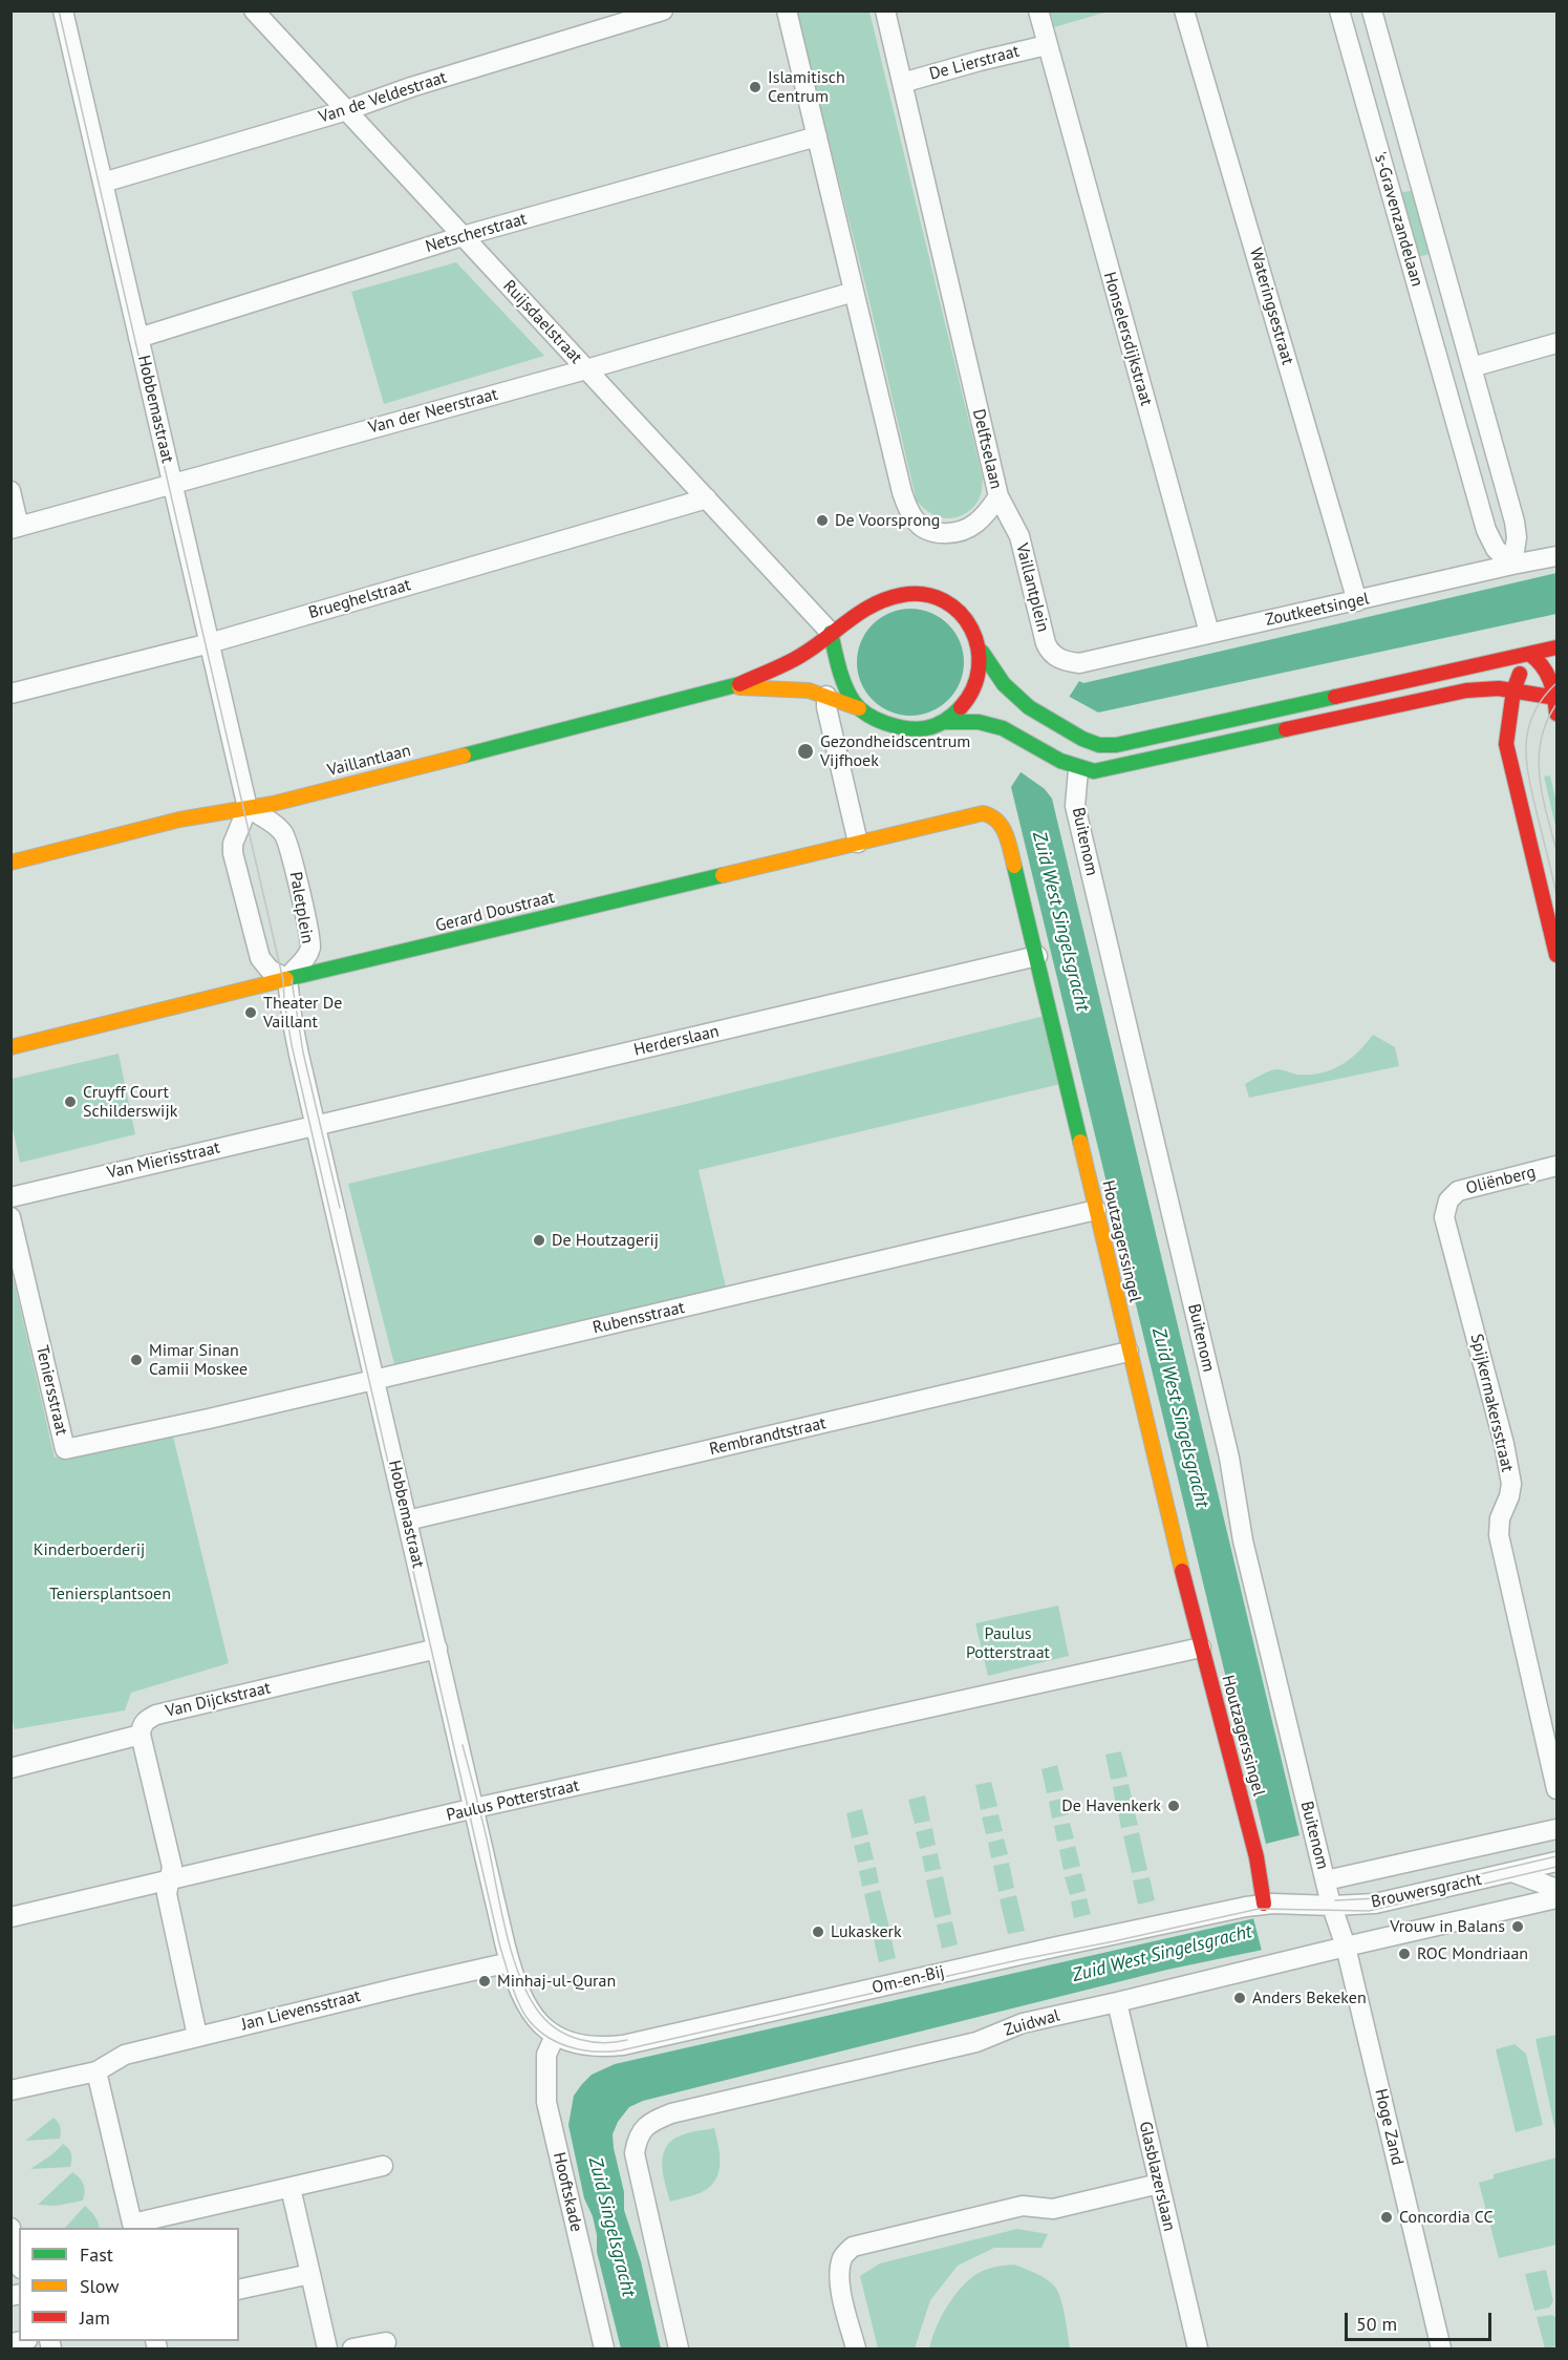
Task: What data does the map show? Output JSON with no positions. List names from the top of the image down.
{
  "streets": {
    "main road": ["Vaillantlaan", "Gerard Doustraat", "Houtzagerssingel"],
    "street": [
      "De Lierstraat",
      "Van de Veldestraat",
      "'s-Gravenzandelaan",
      "Netscherstraat",
      "Wateringsestraat",
      "Ruijsdaelstraat",
      "Honselersdijkstraat",
      "Hobbemastraat",
      "Van der Neerstraat",
      "Delftselaan",
      "Vaillantplein",
      "Brueghelstraat",
      "Zoutkeetsingel",
      "Buitenom",
      "Paletplein",
      "Herderslaan",
      "Van Mierisstraat",
      "Oliënberg",
      "Rubensstraat",
      "Teniersstraat",
      "Spijkermakersstraat",
      "Rembrandtstraat",
      "Van Dijckstraat",
      "Paulus Potterstraat",
      "Brouwersgracht",
      "Om-en-Bij",
      "Jan Lievensstraat",
      "Zuidwal",
      "Hoge Zand",
      "Glasblazerslaan",
      "Hooftskade"
    ]
  },
  "crossings": [
    ["De Lierstraat", "Honselersdijkstraat"],
    ["De Lierstraat", "Delftselaan"],
    ["Van de Veldestraat", "Ruijsdaelstraat"],
    ["Van de Veldestraat", "Hobbemastraat"],
    ["'s-Gravenzandelaan", "Zoutkeetsingel"],
    ["Netscherstraat", "Ruijsdaelstraat"],
    ["Netscherstraat", "Hobbemastraat"],
    ["Netscherstraat", "Delftselaan"],
    ["Wateringsestraat", "Zoutkeetsingel"],
    ["Ruijsdaelstraat", "Van der Neerstraat"],
    ["Ruijsdaelstraat", "Brueghelstraat"],
    ["Ruijsdaelstraat", "Vaillantlaan"],
    ["Honselersdijkstraat", "Zoutkeetsingel"],
    ["Hobbemastraat", "Van der Neerstraat"],
    ["Hobbemastraat", "Brueghelstraat"],
    ["Hobbemastraat", "Vaillantlaan"],
    ["Hobbemastraat", "Paletplein"],
    ["Hobbemastraat", "Gerard Doustraat"],
    ["Hobbemastraat", "Herderslaan"],
    ["Hobbemastraat", "Van Mierisstraat"],
    ["Hobbemastraat", "Rubensstraat"],
    ["Hobbemastraat", "Rembrandtstraat"],
    ["Hobbemastraat", "Van Dijckstraat"],
    ["Hobbemastraat", "Paulus Potterstraat"],
    ["Hobbemastraat", "Om-en-Bij"],
    ["Hobbemastraat", "Jan Lievensstraat"],
    ["Hobbemastraat", "Hooftskade"],
    ["Van der Neerstraat", "Delftselaan"],
    ["Delftselaan", "Vaillantplein"],
    ["Vaillantplein", "Zoutkeetsingel"],
    ["Vaillantlaan", "Paletplein"],
    ["Buitenom", "Brouwersgracht"],
    ["Buitenom", "Hoge Zand"],
    ["Paletplein", "Gerard Doustraat"],
    ["Gerard Doustraat", "Houtzagerssingel"],
    ["Herderslaan", "Van Mierisstraat"],
    ["Herderslaan", "Houtzagerssingel"],
    ["Oliënberg", "Spijkermakersstraat"],
    ["Houtzagerssingel", "Rubensstraat"],
    ["Houtzagerssingel", "Rembrandtstraat"],
    ["Houtzagerssingel", "Paulus Potterstraat"],
    ["Houtzagerssingel", "Brouwersgracht"],
    ["Houtzagerssingel", "Om-en-Bij"],
    ["Rubensstraat", "Teniersstraat"],
    ["Brouwersgracht", "Om-en-Bij"],
    ["Brouwersgracht", "Zuidwal"],
    ["Brouwersgracht", "Hoge Zand"],
    ["Om-en-Bij", "Hooftskade"],
    ["Zuidwal", "Hoge Zand"],
    ["Zuidwal", "Glasblazerslaan"]
  ],
  "water": ["Zuid West Singelsgracht", "Zuid Singelsgracht"],
  "parks": ["Kinderboerderij", "Teniersplantsoen", "Paulus Potterstraat"],
  "places": [
    "Islamitisch Centrum",
    "De Voorsprong",
    "Gezondheidscentrum Vijfhoek",
    "Theater De Vaillant",
    "Cruyff Court Schilderswijk",
    "De Houtzagerij",
    "Mimar Sinan Camii Moskee",
    "De Havenkerk",
    "Vrouw in Balans",
    "Lukaskerk",
    "ROC Mondriaan",
    "Minhaj-ul-Quran",
    "Anders Bekeken",
    "Concordia CC"
  ],
  "legend": ["Fast", "Slow", "Jam"],
  "scale_bar": "50 m"
}
